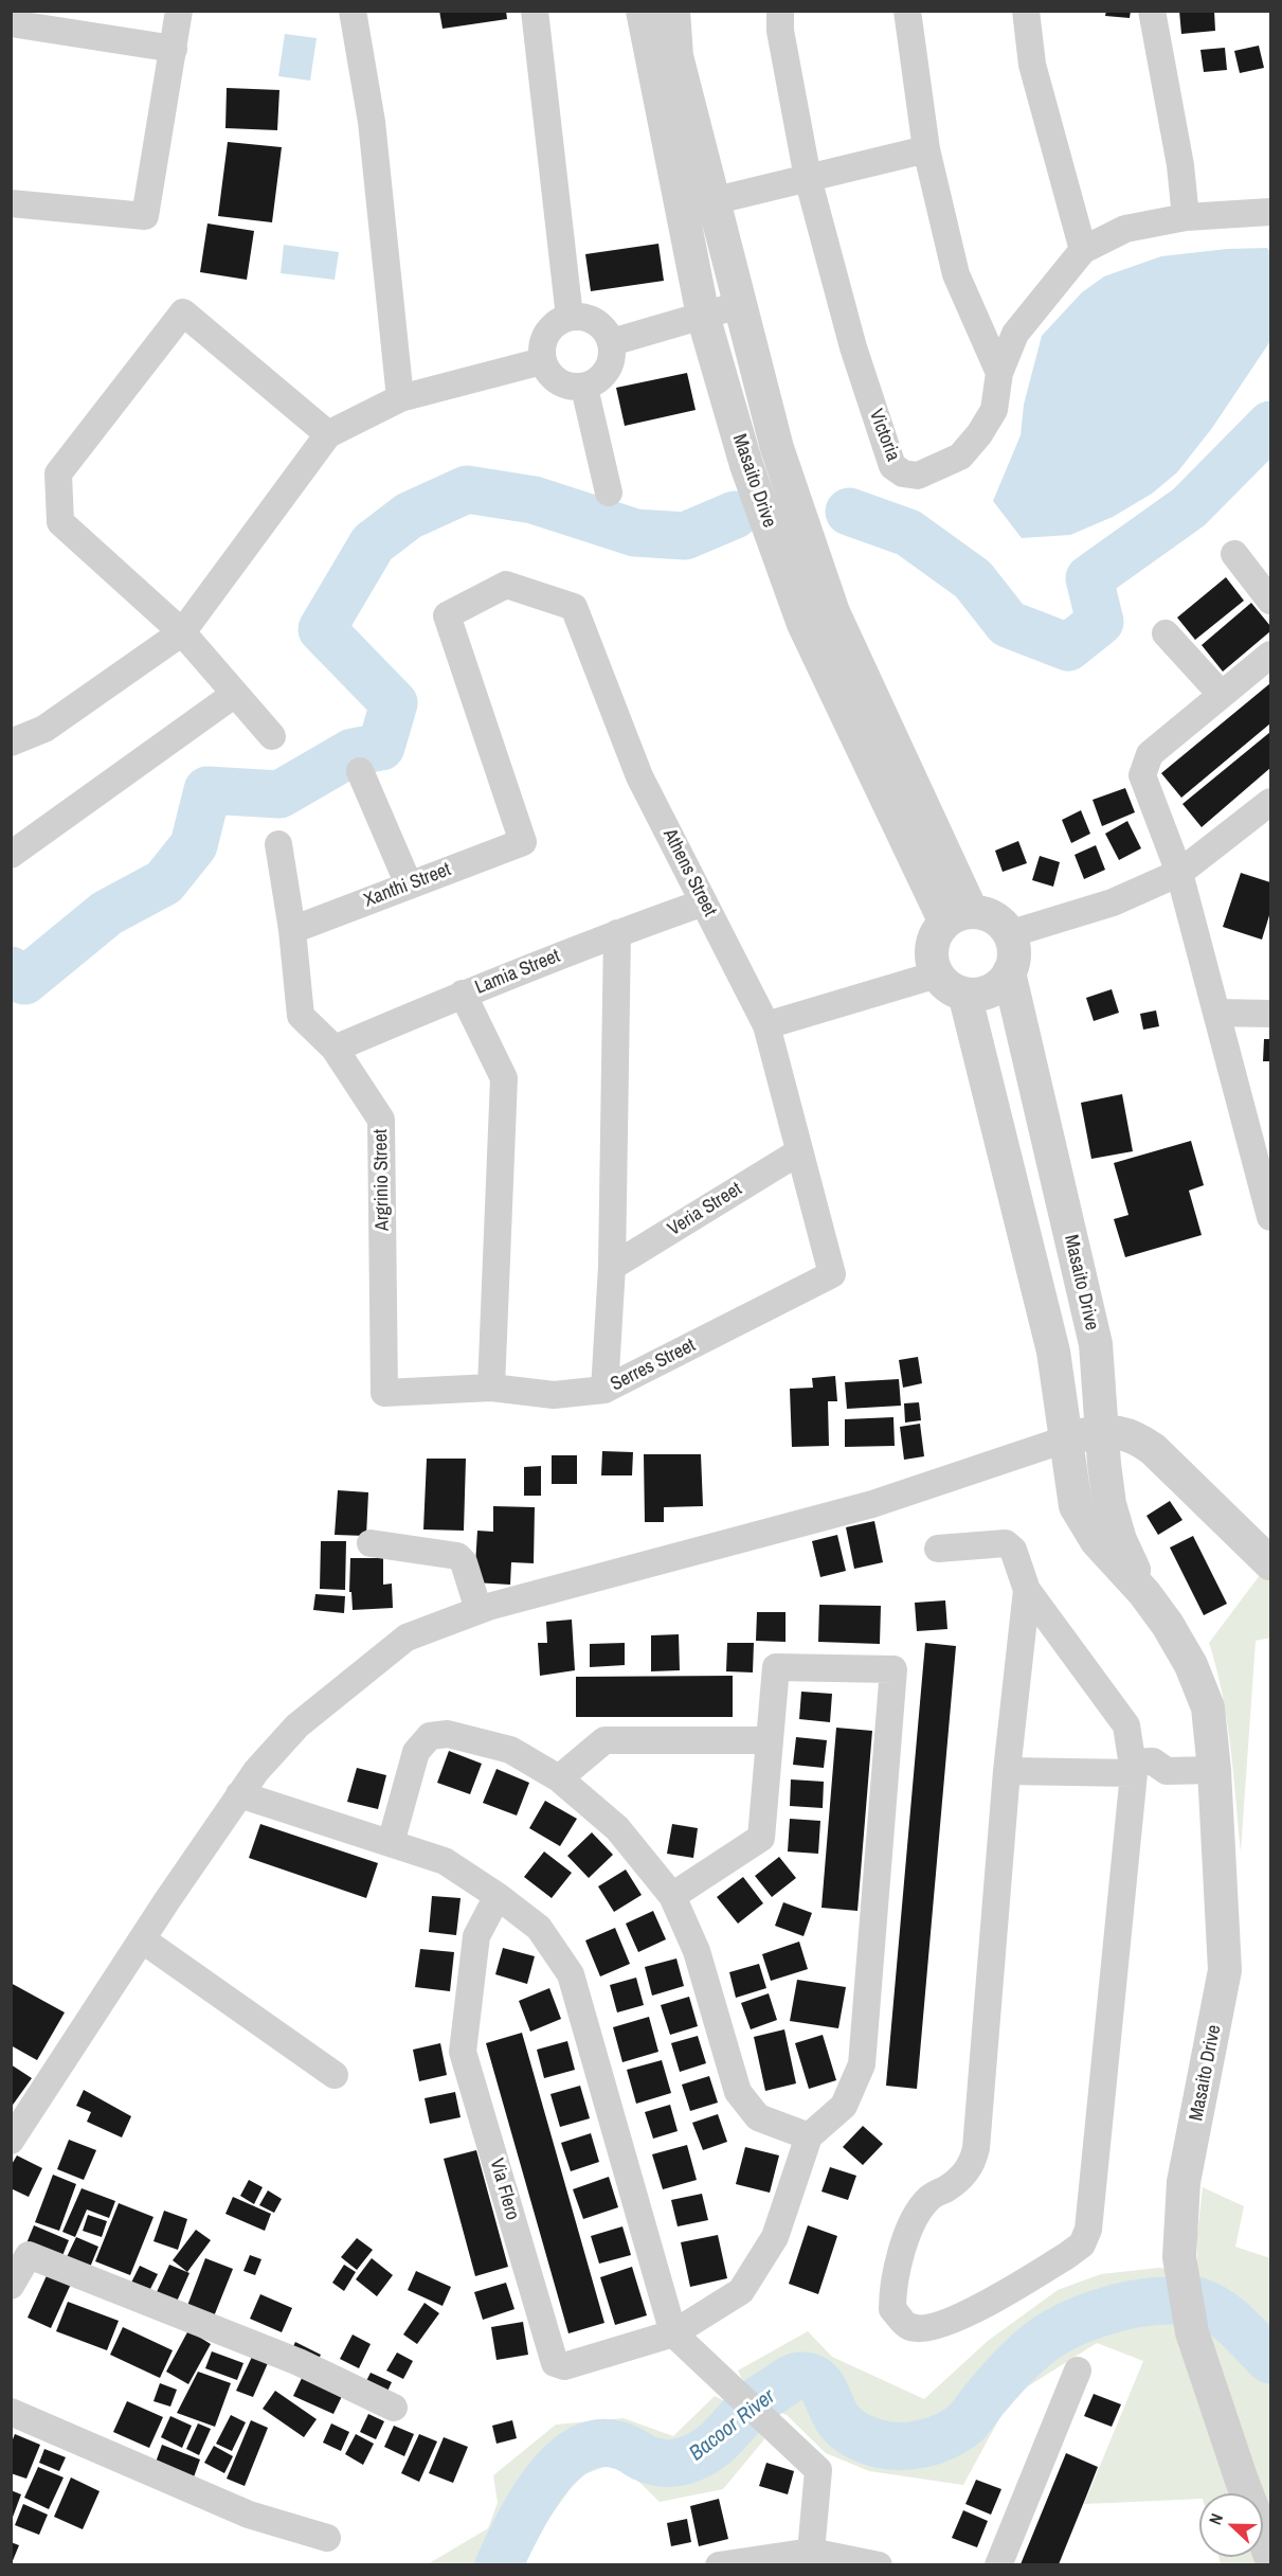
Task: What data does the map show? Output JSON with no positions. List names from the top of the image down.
{
  "streets": {
    "street": [
      "Victoria",
      "Masaito Drive",
      "Athens Street",
      "Xanthi Street",
      "Lamia Street",
      "Argrinio Street",
      "Veria Street",
      "Serres Street",
      "Via Flero"
    ]
  },
  "crossings": [
    ["Athens Street", "Xanthi Street"],
    ["Athens Street", "Lamia Street"],
    ["Athens Street", "Veria Street"],
    ["Athens Street", "Serres Street"],
    ["Xanthi Street", "Argrinio Street"],
    ["Lamia Street", "Argrinio Street"],
    ["Argrinio Street", "Serres Street"]
  ],
  "water": ["Bacoor River"],
  "north": "left"
}
